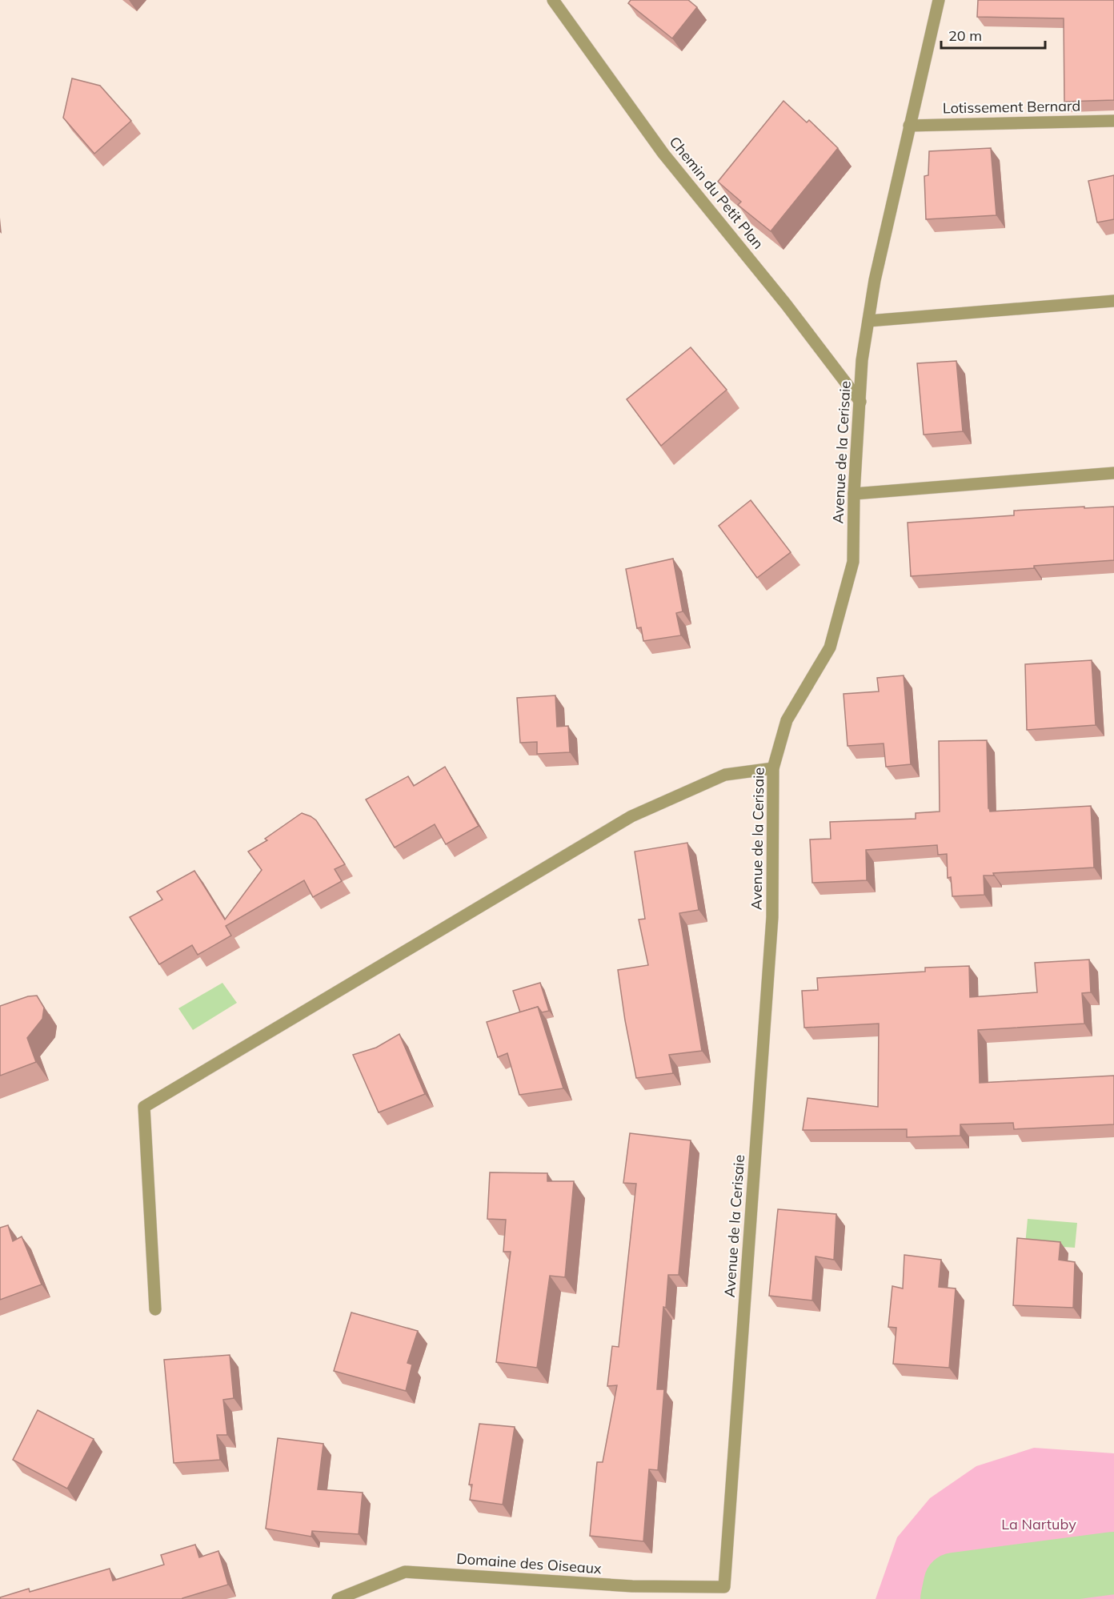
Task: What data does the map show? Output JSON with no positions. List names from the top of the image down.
{
  "streets": {
    "street": [
      "Lotissement Bernard",
      "Chemin du Petit Plan",
      "Avenue de la Cerisaie",
      "Domaine des Oiseaux"
    ]
  },
  "crossings": [
    ["Lotissement Bernard", "Avenue de la Cerisaie"],
    ["Chemin du Petit Plan", "Avenue de la Cerisaie"],
    ["Avenue de la Cerisaie", "Domaine des Oiseaux"]
  ],
  "parks": ["La Nartuby"],
  "scale_bar": "20 m"
}
